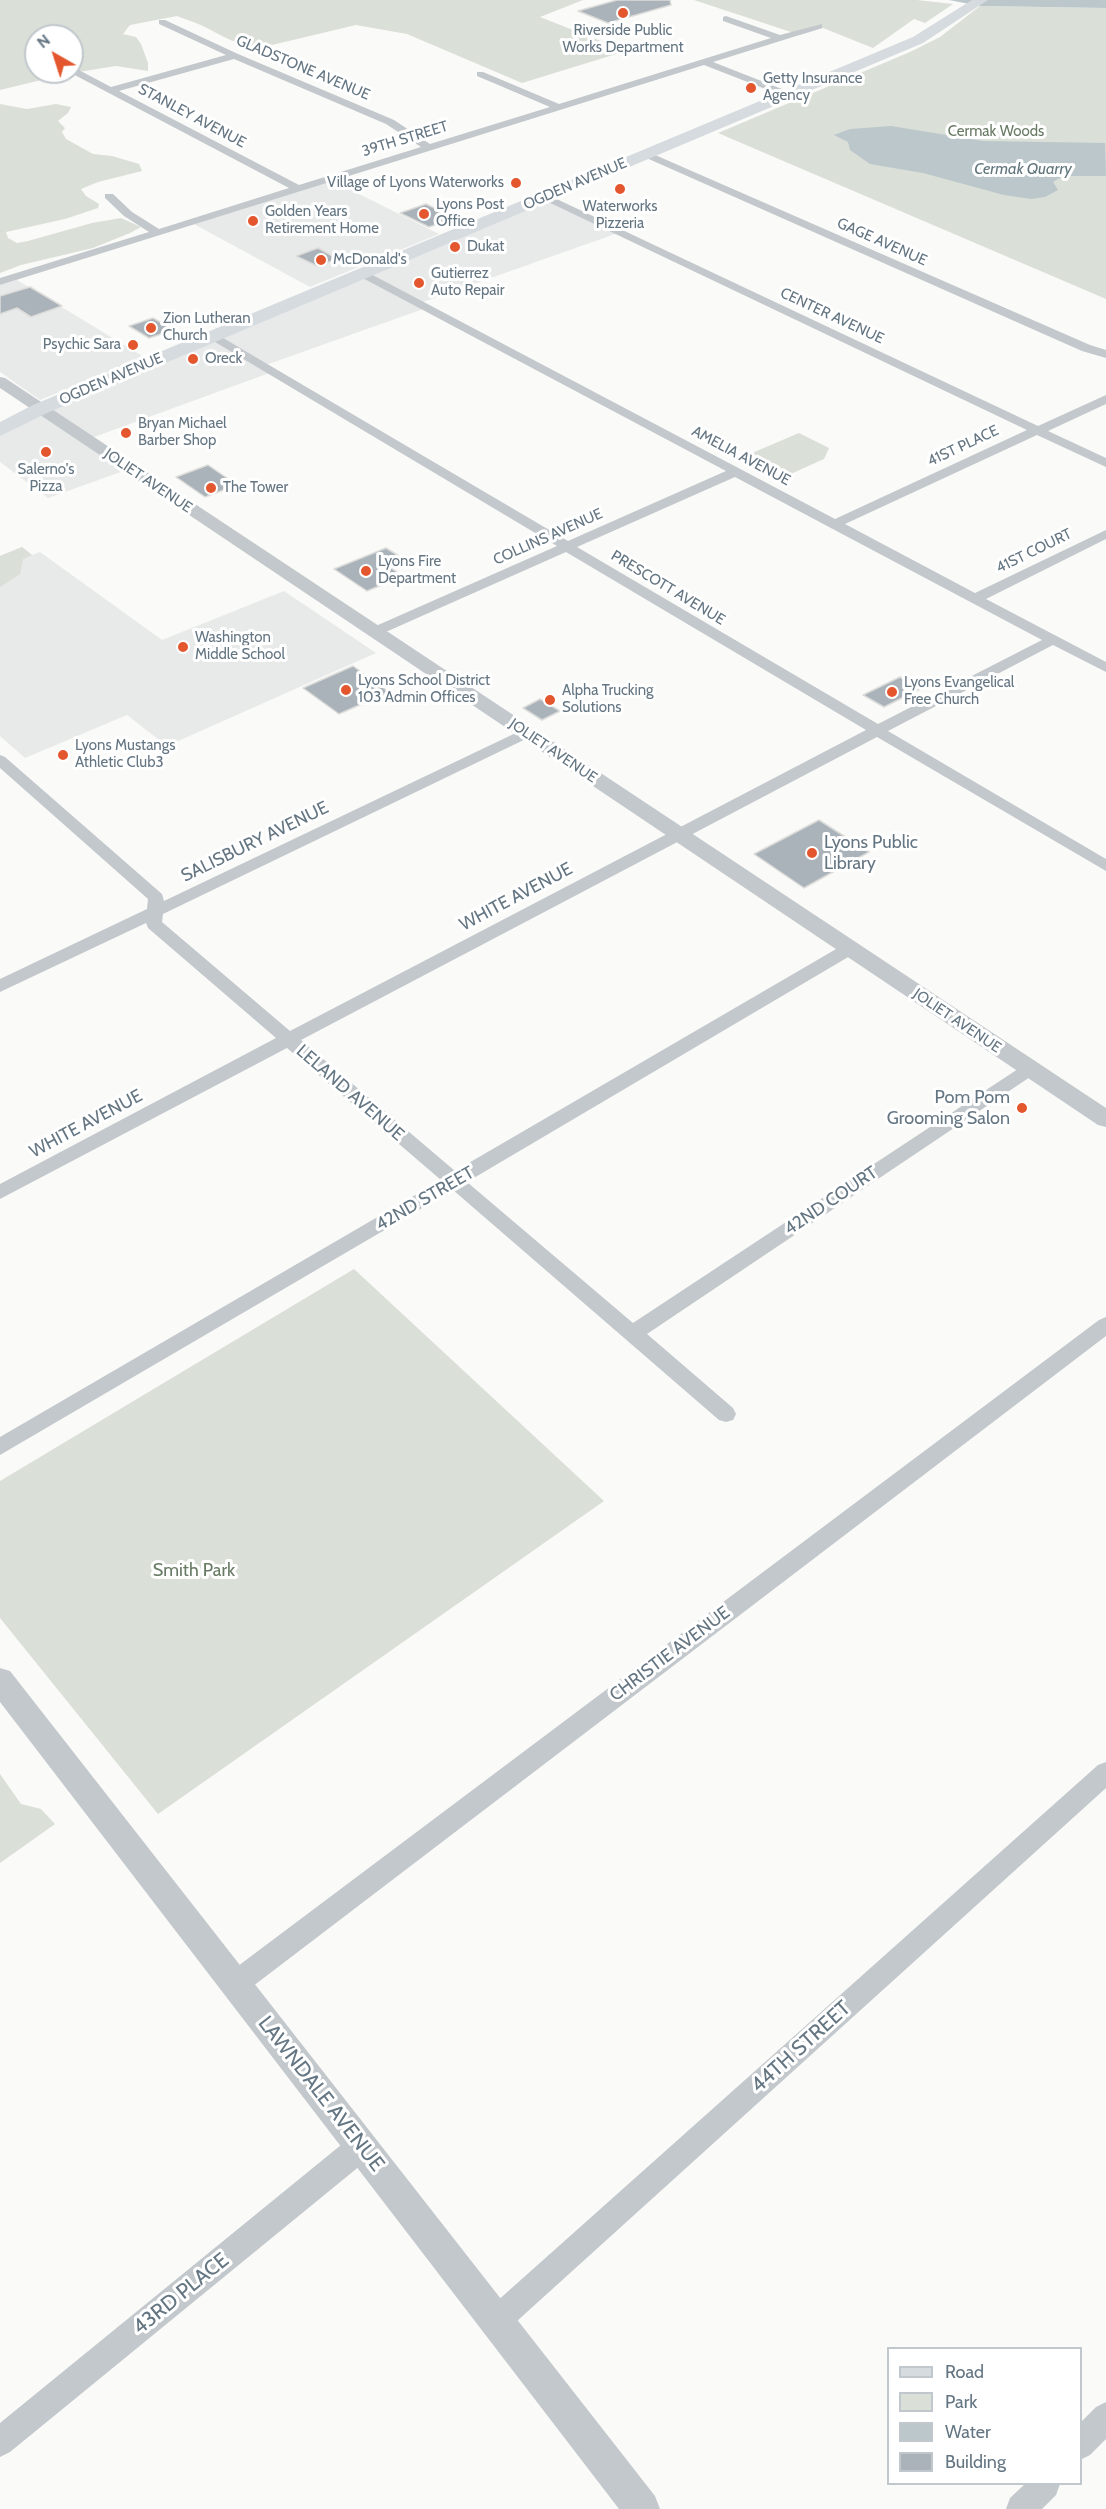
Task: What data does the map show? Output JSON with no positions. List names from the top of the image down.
{
  "streets": {
    "main road": ["OGDEN AVENUE"],
    "street": [
      "GLADSTONE AVENUE",
      "STANLEY AVENUE",
      "39TH STREET",
      "GAGE AVENUE",
      "CENTER AVENUE",
      "41ST PLACE",
      "AMELIA AVENUE",
      "JOLIET AVENUE",
      "COLLINS AVENUE",
      "41ST COURT",
      "PRESCOTT AVENUE",
      "SALISBURY AVENUE",
      "WHITE AVENUE",
      "LELAND AVENUE",
      "42ND STREET",
      "42ND COURT",
      "CHRISTIE AVENUE",
      "44TH STREET",
      "LAWNDALE AVENUE",
      "43RD PLACE"
    ]
  },
  "crossings": [
    ["GLADSTONE AVENUE", "39TH STREET"],
    ["STANLEY AVENUE", "39TH STREET"],
    ["OGDEN AVENUE", "GAGE AVENUE"],
    ["OGDEN AVENUE", "CENTER AVENUE"],
    ["OGDEN AVENUE", "AMELIA AVENUE"],
    ["OGDEN AVENUE", "JOLIET AVENUE"],
    ["OGDEN AVENUE", "PRESCOTT AVENUE"],
    ["CENTER AVENUE", "41ST PLACE"],
    ["41ST PLACE", "AMELIA AVENUE"],
    ["AMELIA AVENUE", "COLLINS AVENUE"],
    ["AMELIA AVENUE", "41ST COURT"],
    ["AMELIA AVENUE", "WHITE AVENUE"],
    ["JOLIET AVENUE", "COLLINS AVENUE"],
    ["JOLIET AVENUE", "SALISBURY AVENUE"],
    ["JOLIET AVENUE", "WHITE AVENUE"],
    ["JOLIET AVENUE", "42ND STREET"],
    ["JOLIET AVENUE", "42ND COURT"],
    ["COLLINS AVENUE", "PRESCOTT AVENUE"],
    ["PRESCOTT AVENUE", "WHITE AVENUE"],
    ["SALISBURY AVENUE", "LELAND AVENUE"],
    ["WHITE AVENUE", "LELAND AVENUE"],
    ["LELAND AVENUE", "42ND STREET"],
    ["LELAND AVENUE", "42ND COURT"],
    ["CHRISTIE AVENUE", "LAWNDALE AVENUE"],
    ["44TH STREET", "LAWNDALE AVENUE"],
    ["LAWNDALE AVENUE", "43RD PLACE"]
  ],
  "water": ["Cermak Quarry"],
  "parks": ["Cermak Woods", "Smith Park"],
  "places": [
    "Riverside Public Works Department",
    "Getty Insurance Agency",
    "Village of Lyons Waterworks",
    "Waterworks Pizzeria",
    "Lyons Post Office",
    "Golden Years Retirement Home",
    "Dukat",
    "McDonald's",
    "Gutierrez Auto Repair",
    "Zion Lutheran Church",
    "Psychic Sara",
    "Oreck",
    "Bryan Michael Barber Shop",
    "Salerno's Pizza",
    "The Tower",
    "Lyons Fire Department",
    "Washington Middle School",
    "Lyons School District 103 Admin Offices",
    "Lyons Evangelical Free Church",
    "Alpha Trucking Solutions",
    "Lyons Mustangs Athletic Club3",
    "Lyons Public Library",
    "Pom Pom Grooming Salon"
  ],
  "legend": [
    "Road",
    "Park",
    "Water",
    "Building"
  ],
  "north": "top left"
}
